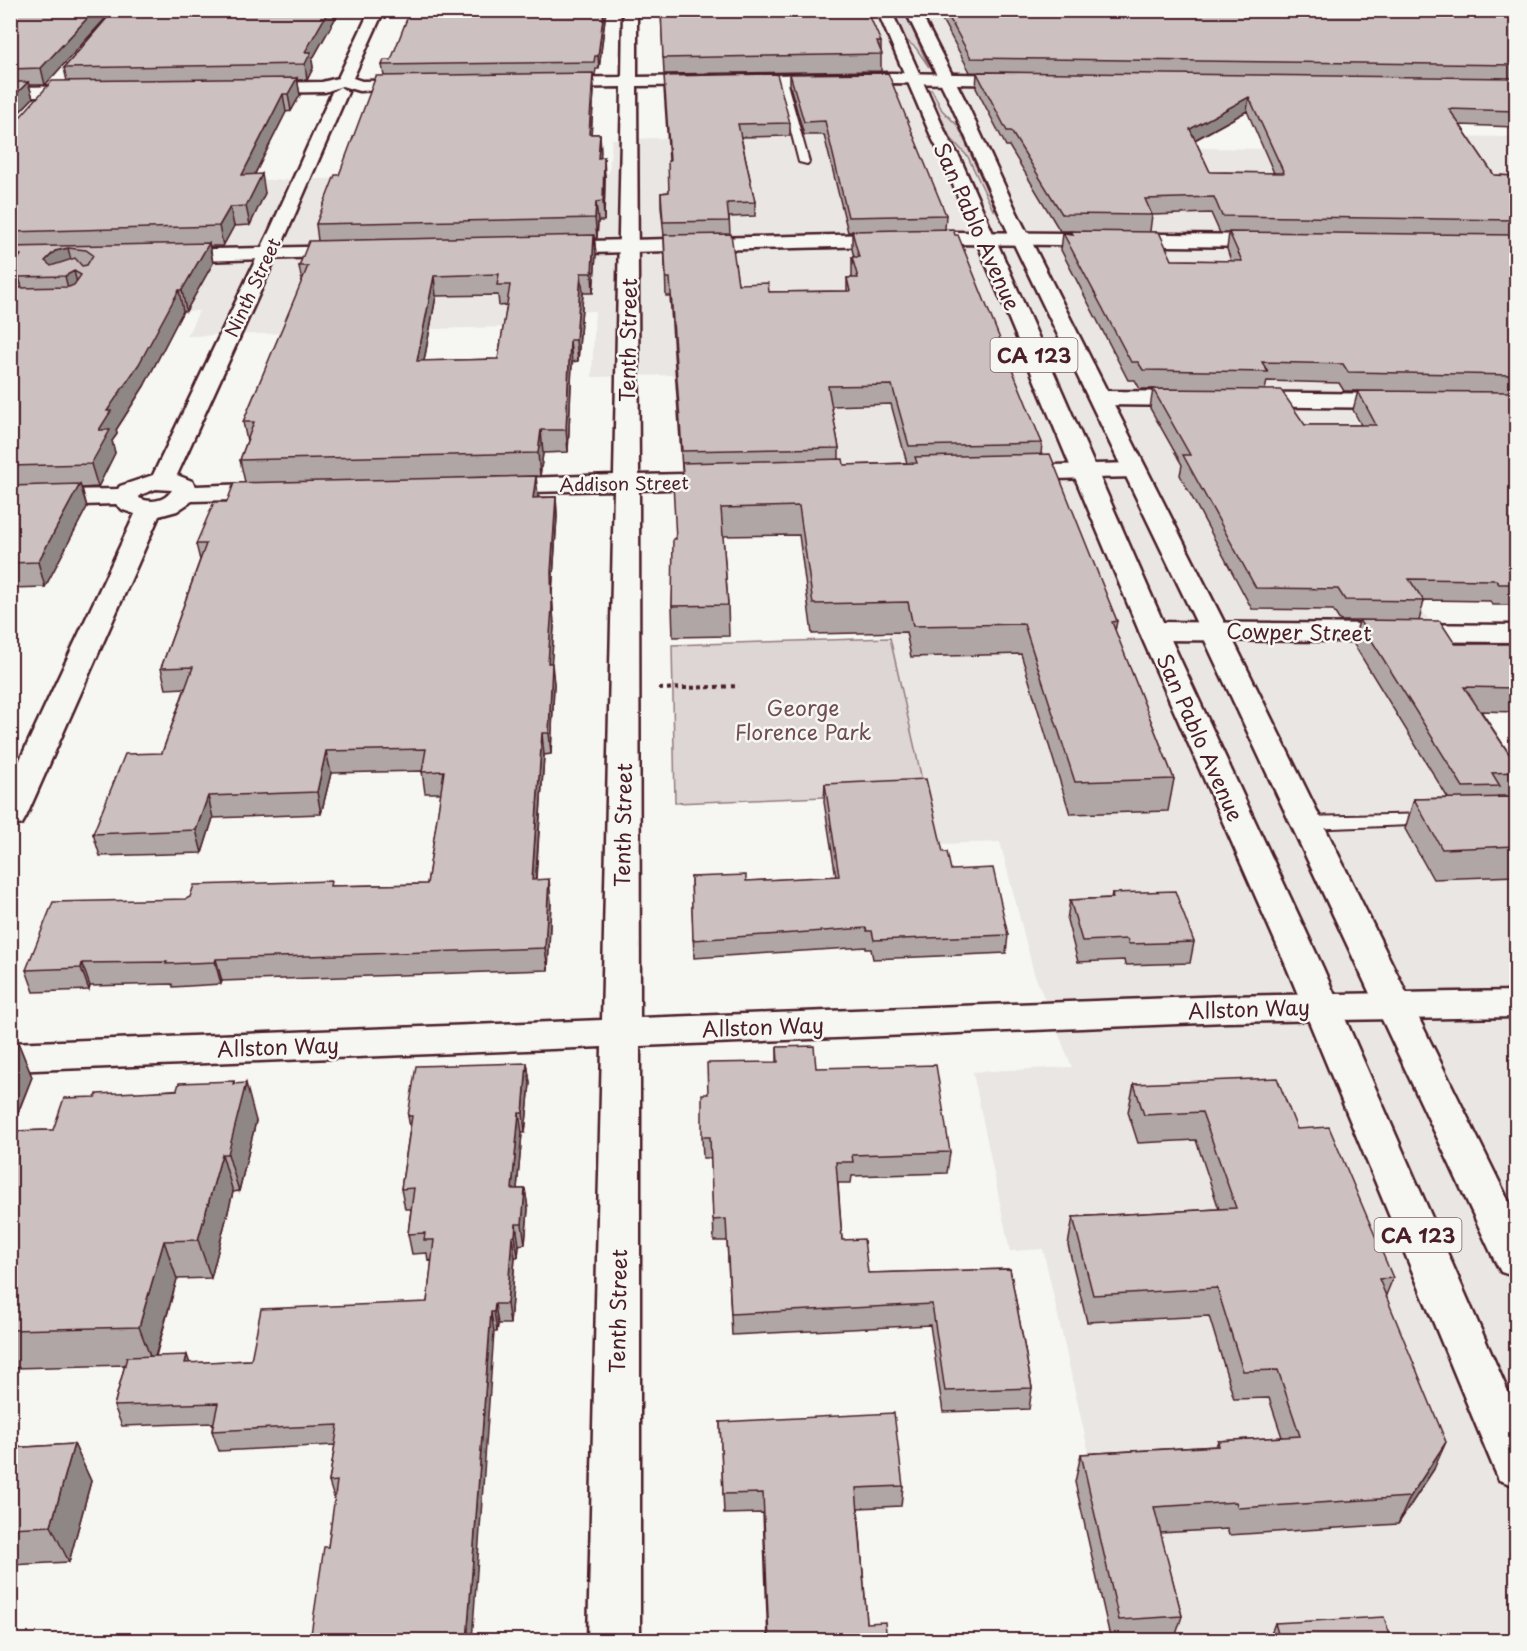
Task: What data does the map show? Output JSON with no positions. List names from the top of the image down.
{
  "streets": {
    "street": [
      "San Pablo Avenue",
      "Ninth Street",
      "Tenth Street",
      "CA 123",
      "Addison Street",
      "Cowper Street",
      "Allston Way"
    ]
  },
  "crossings": [
    ["San Pablo Avenue", "Cowper Street"],
    ["San Pablo Avenue", "Allston Way"],
    ["Tenth Street", "Addison Street"],
    ["Tenth Street", "Allston Way"]
  ],
  "parks": ["George Florence Park"]
}
